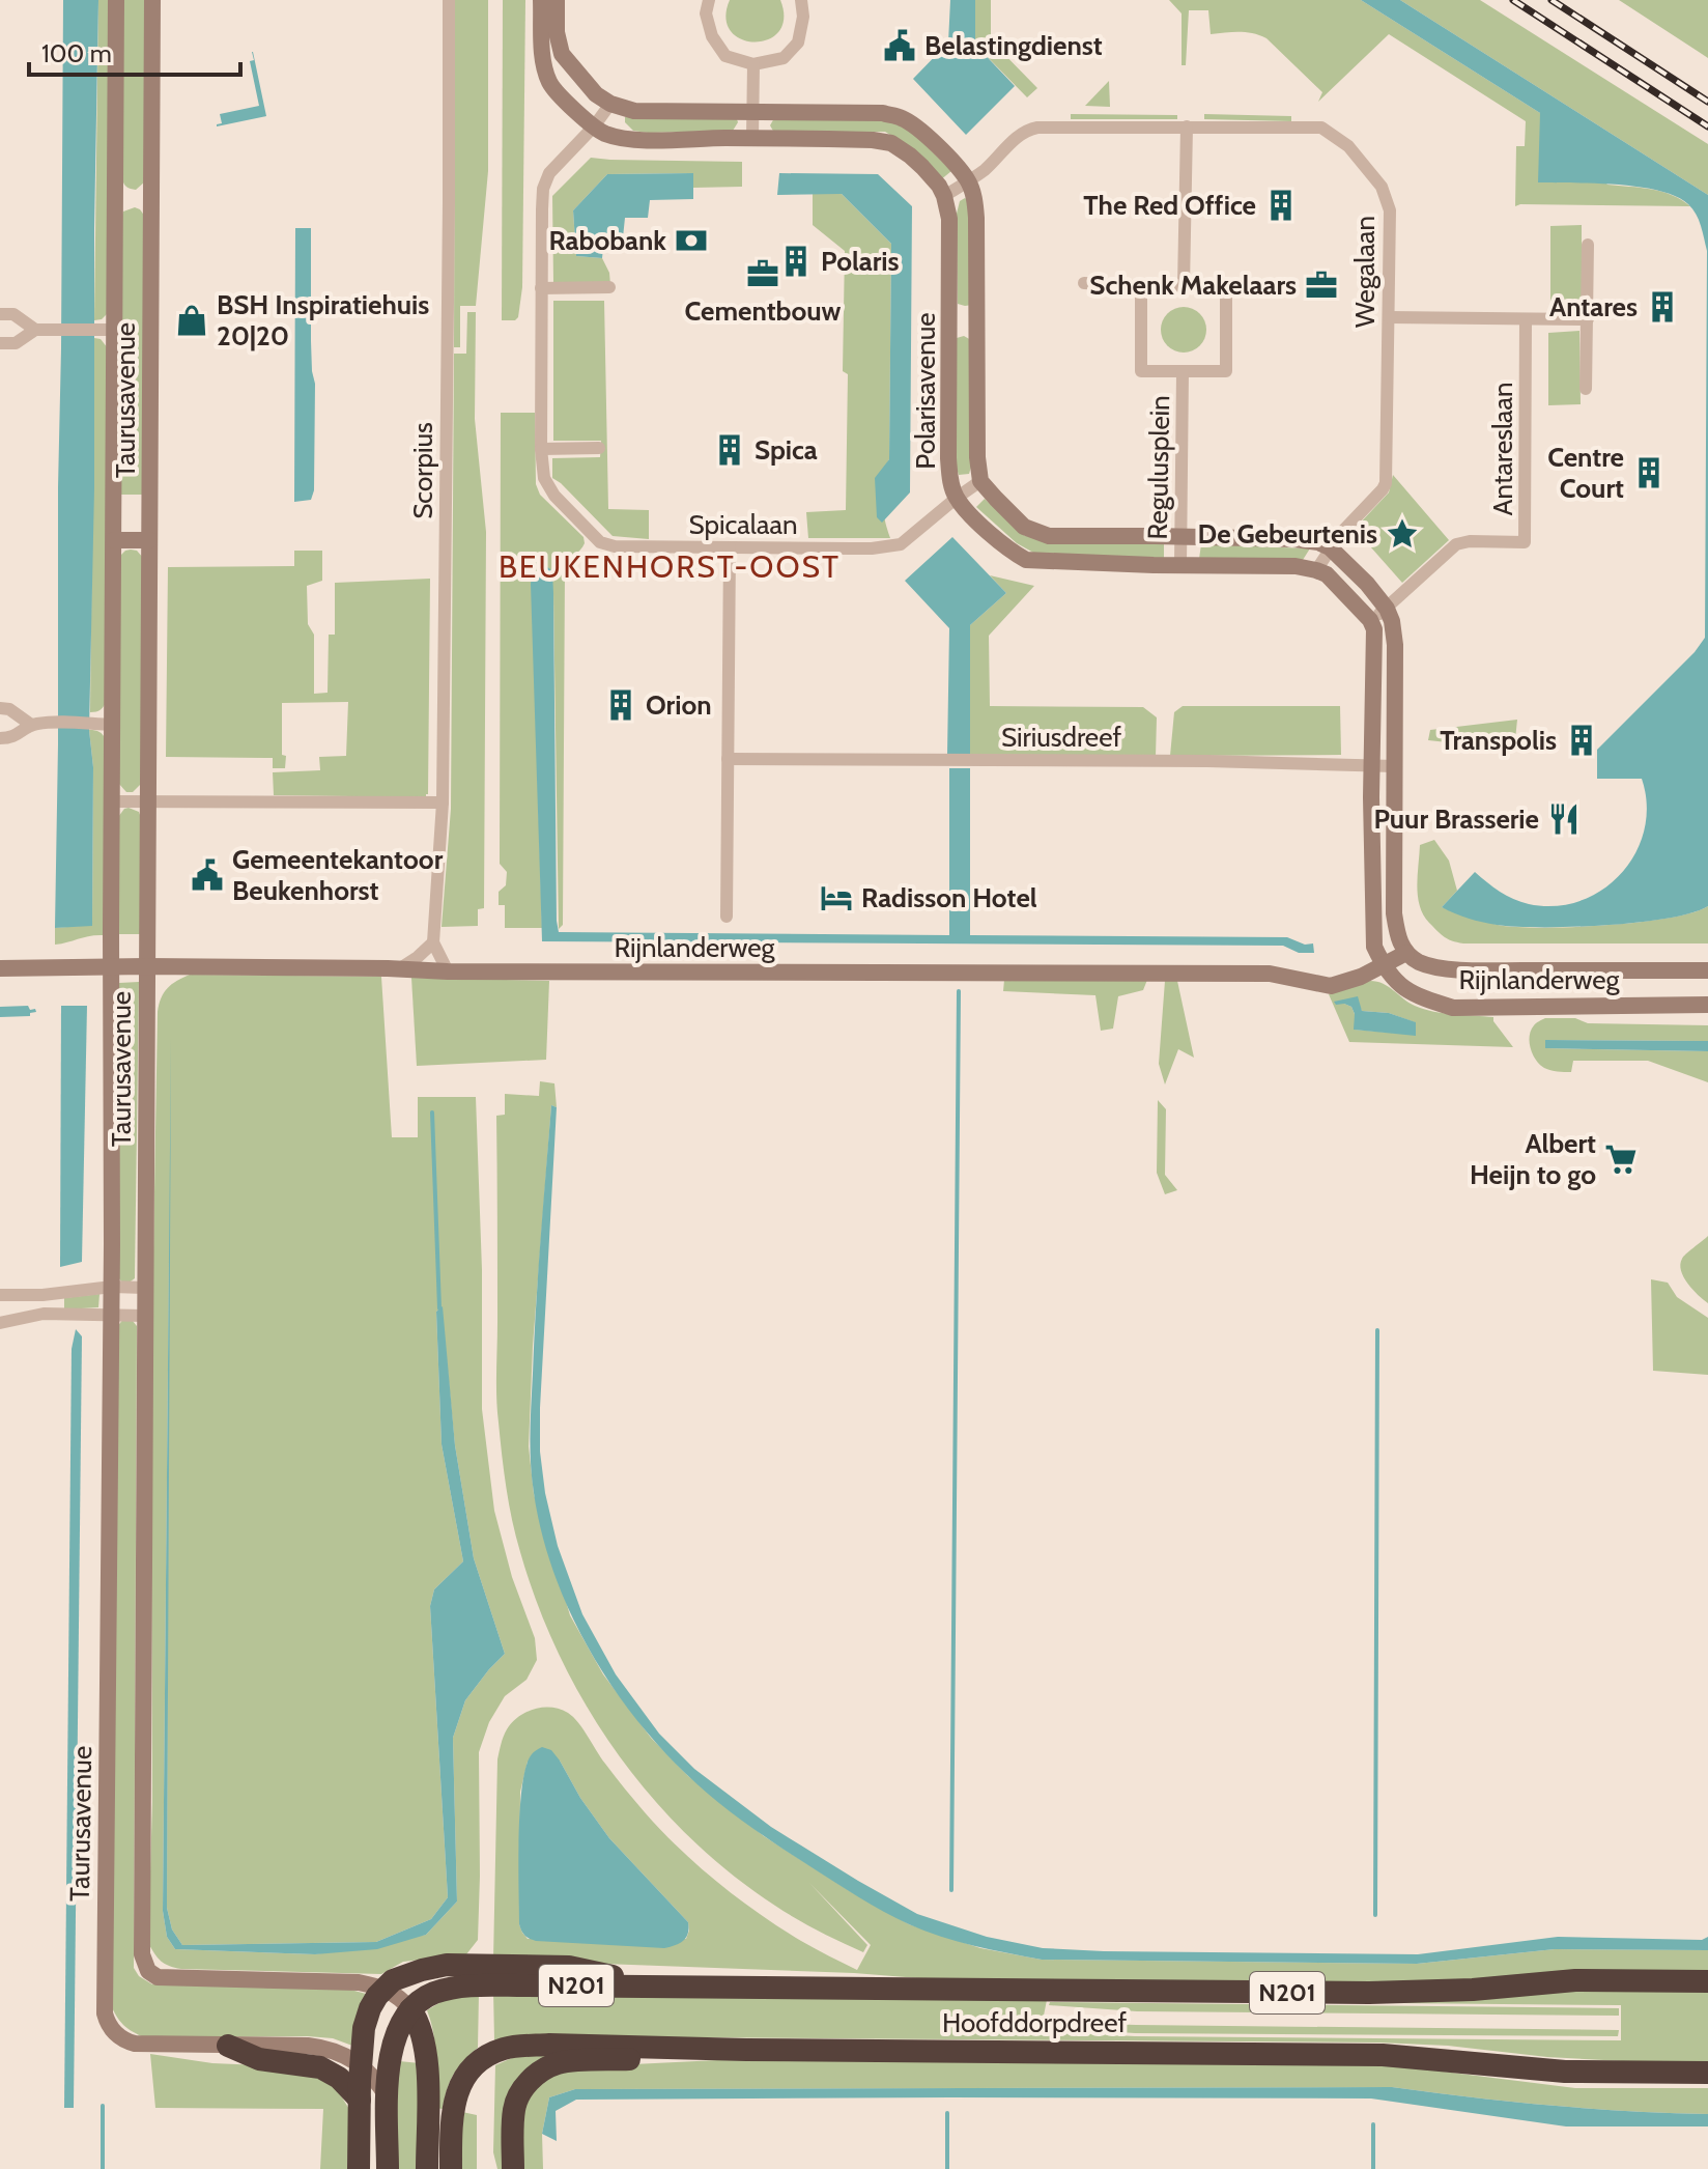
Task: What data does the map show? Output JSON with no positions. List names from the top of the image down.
{
  "streets": {
    "highway": ["N201", "Hoofddorpdreef"],
    "street": [
      "Wegalaan",
      "Polarisavenue",
      "Taurusavenue",
      "Antareslaan",
      "Regulusplein",
      "Scorpius",
      "Spicalaan",
      "Siriusdreef",
      "Rijnlanderweg"
    ]
  },
  "crossings": [
    ["Wegalaan", "Polarisavenue"],
    ["Polarisavenue", "Regulusplein"],
    ["Polarisavenue", "Spicalaan"],
    ["Taurusavenue", "Rijnlanderweg"],
    ["Taurusavenue", "Hoofddorpdreef"]
  ],
  "districts": ["BEUKENHORST-OOST"],
  "places": {
    "public building": ["Belastingdienst", "Gemeentekantoor Beukenhorst"],
    "building": [
      "The Red Office",
      "Polaris",
      "Antares",
      "Spica",
      "Centre Court",
      "Orion",
      "Transpolis"
    ],
    "bank": ["Rabobank"],
    "office": ["Cementbouw", "Schenk Makelaars"],
    "shop": ["BSH Inspiratiehuis 20|20"],
    "place": ["De Gebeurtenis"],
    "restaurant": ["Puur Brasserie"],
    "hotel": ["Radisson Hotel"],
    "supermarket": ["Albert Heijn to go"]
  },
  "scale_bar": "100 m"
}
